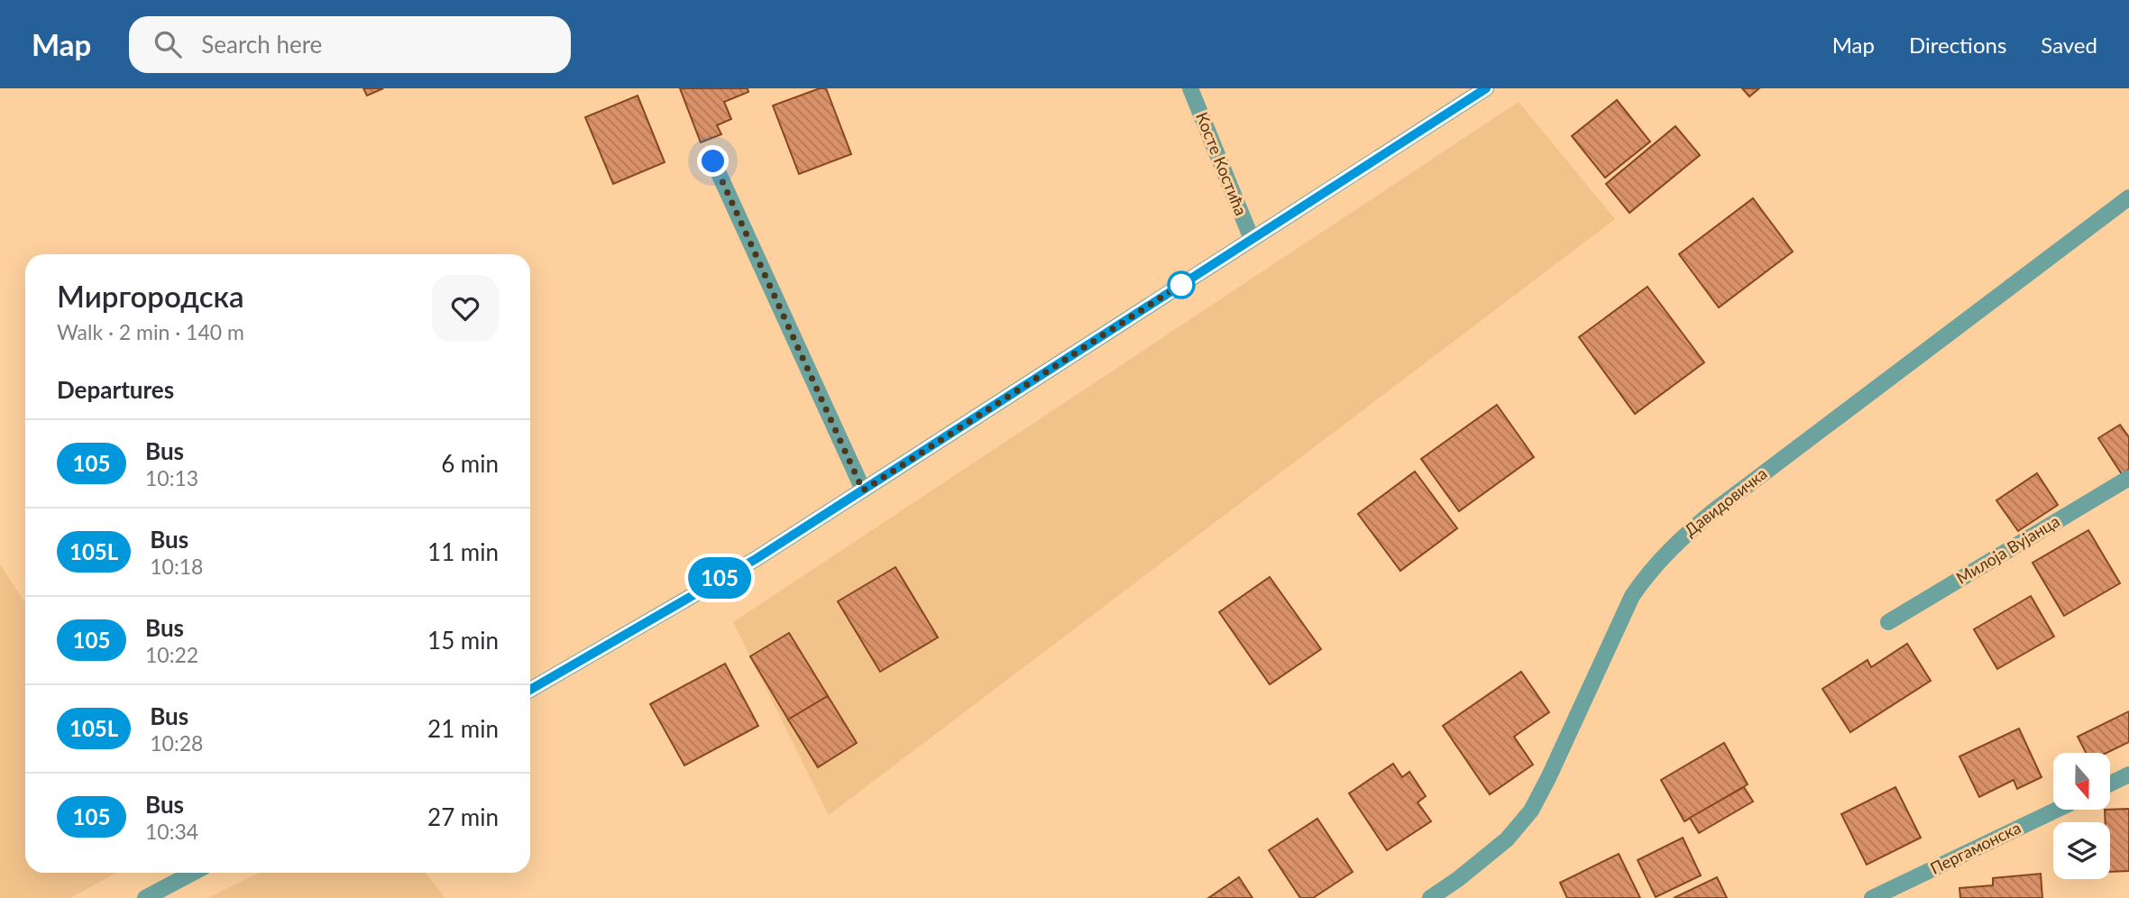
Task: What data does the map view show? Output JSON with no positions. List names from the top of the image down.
{
  "streets": {
    "street": [
      "Косте Костића",
      "Давидовичка",
      "Милоја Вујанца",
      "Пергамонска"
    ]
  },
  "lines": ["bus line 105"],
  "north": "bottom",
  "page": {
    "header": "Map",
    "search": "Search here",
    "nav": ["Map", "Directions", "Saved"],
    "on_map": "105",
    "heading": [
      ["Миргородска", "Walk · 2 min · 140 m"],
      "Departures"
    ],
    "list": [
      {
        "mark": "105",
        "name": "Bus",
        "note": "10:13",
        "value": "6 min"
      },
      {
        "mark": "105L",
        "name": "Bus",
        "note": "10:18",
        "value": "11 min"
      },
      {
        "mark": "105",
        "name": "Bus",
        "note": "10:22",
        "value": "15 min"
      },
      {
        "mark": "105L",
        "name": "Bus",
        "note": "10:28",
        "value": "21 min"
      },
      {
        "mark": "105",
        "name": "Bus",
        "note": "10:34",
        "value": "27 min"
      }
    ]
  }
}
